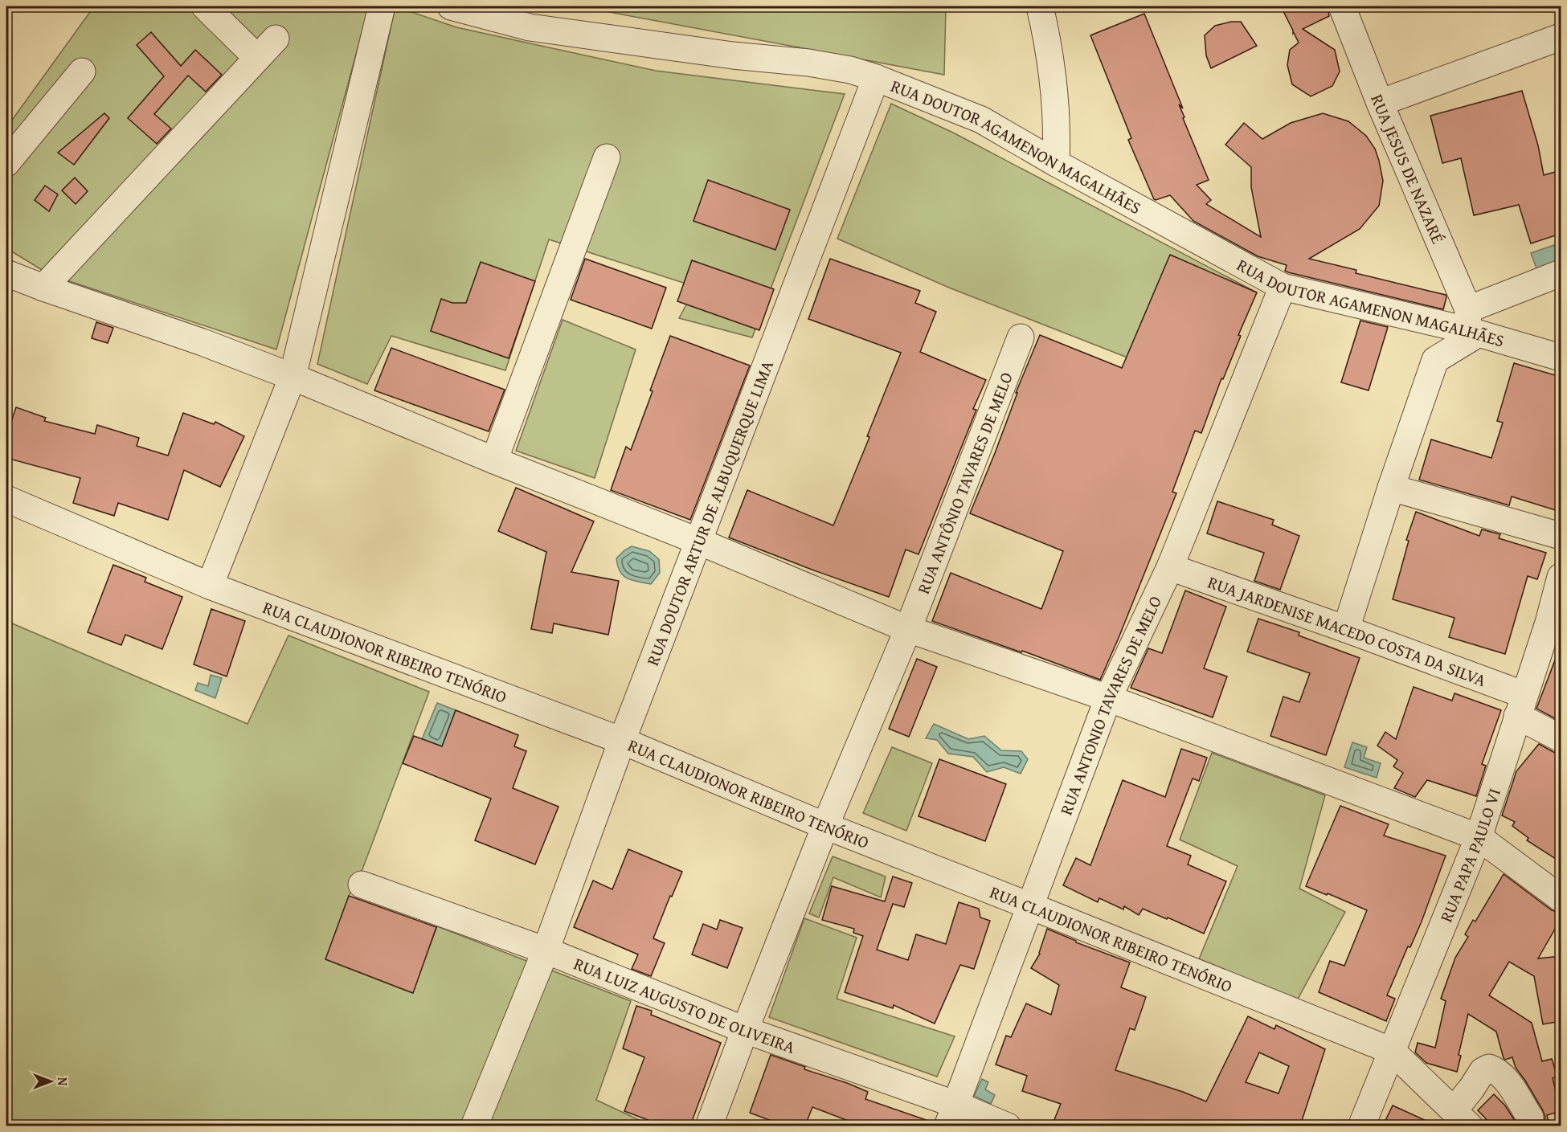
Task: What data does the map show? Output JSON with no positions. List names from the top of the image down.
{
  "streets": {
    "street": [
      "RUA DOUTOR AGAMENON MAGALHÃES",
      "RUA JESUS DE NAZARÉ",
      "RUA ANTÔNIO TAVARES DE MELO",
      "RUA DOUTOR ARTUR DE ALBUQUERQUE LIMA",
      "RUA JARDENISE MACEDO COSTA DA SILVA",
      "RUA CLAUDIONOR RIBEIRO TENÓRIO",
      "RUA ANTONIO TAVARES DE MELO",
      "RUA PAPA PAULO VI",
      "RUA LUIZ AUGUSTO DE OLIVEIRA"
    ]
  },
  "crossings": [
    ["RUA DOUTOR AGAMENON MAGALHÃES", "RUA JESUS DE NAZARÉ"],
    ["RUA DOUTOR AGAMENON MAGALHÃES", "RUA DOUTOR ARTUR DE ALBUQUERQUE LIMA"],
    ["RUA DOUTOR AGAMENON MAGALHÃES", "RUA ANTONIO TAVARES DE MELO"],
    ["RUA ANTÔNIO TAVARES DE MELO", "RUA CLAUDIONOR RIBEIRO TENÓRIO"],
    ["RUA DOUTOR ARTUR DE ALBUQUERQUE LIMA", "RUA CLAUDIONOR RIBEIRO TENÓRIO"],
    ["RUA DOUTOR ARTUR DE ALBUQUERQUE LIMA", "RUA LUIZ AUGUSTO DE OLIVEIRA"],
    ["RUA JARDENISE MACEDO COSTA DA SILVA", "RUA ANTONIO TAVARES DE MELO"],
    ["RUA JARDENISE MACEDO COSTA DA SILVA", "RUA PAPA PAULO VI"],
    ["RUA CLAUDIONOR RIBEIRO TENÓRIO", "RUA ANTONIO TAVARES DE MELO"],
    ["RUA CLAUDIONOR RIBEIRO TENÓRIO", "RUA PAPA PAULO VI"],
    ["RUA ANTONIO TAVARES DE MELO", "RUA LUIZ AUGUSTO DE OLIVEIRA"]
  ],
  "north": "right"
}
